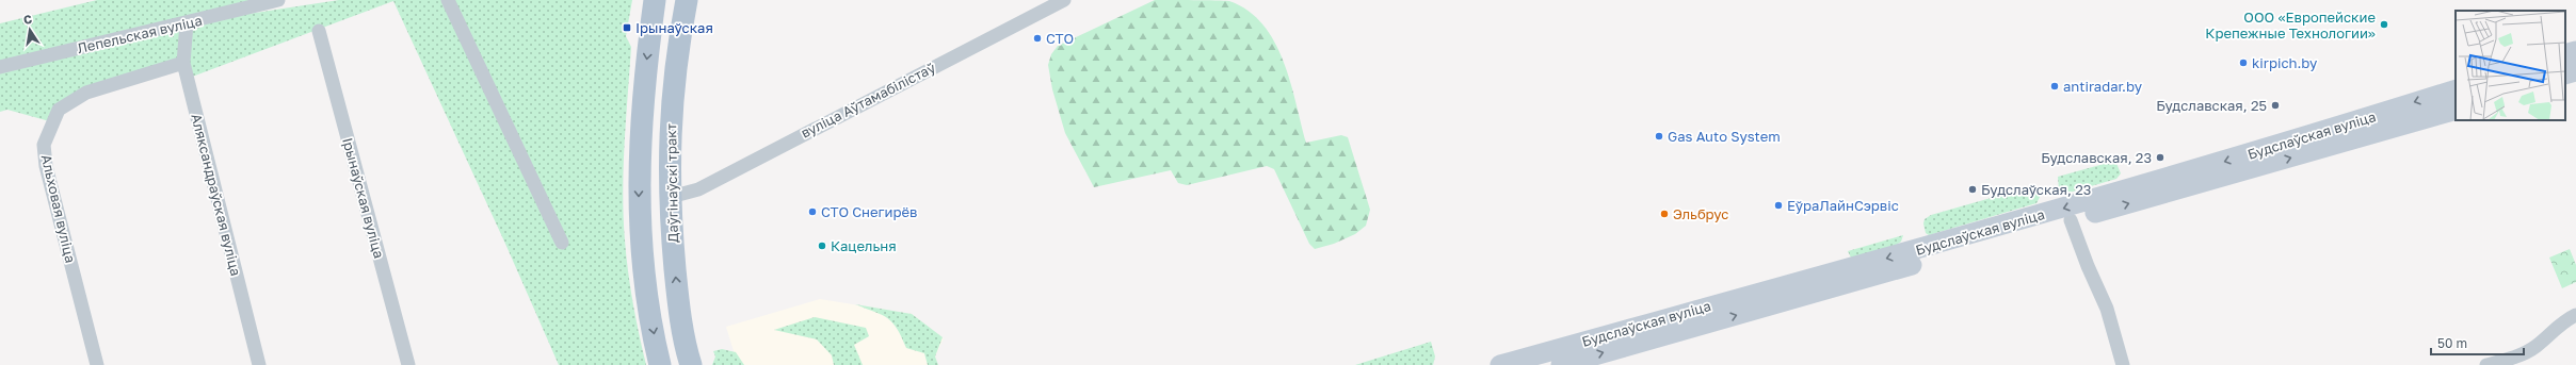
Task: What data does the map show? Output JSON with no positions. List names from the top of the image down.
{
  "streets": {
    "main road": ["Будслаўская вуліца", "Даўгінаўскі тракт"],
    "street": [
      "Лепельская вуліца",
      "вуліца Аўтамабілістаў",
      "Аляксандраўская вуліца",
      "Ірынаўская вуліца",
      "Альховая вуліца"
    ]
  },
  "crossings": [
    ["Лепельская вуліца", "Аляксандраўская вуліца"],
    ["вуліца Аўтамабілістаў", "Даўгінаўскі тракт"],
    ["Аляксандраўская вуліца", "Альховая вуліца"]
  ],
  "places": {
    "other": [
      "ООО «Европейские Крепежные Технологии»",
      "СТО",
      "kirpich.by",
      "antiradar.by",
      "Будславская, 25",
      "Gas Auto System",
      "Будславская, 23",
      "Будслаўская, 23",
      "ЕўраЛайнСэрвіс",
      "СТО Cнегирёв",
      "Эльбрус",
      "Кацельня"
    ],
    "transit": ["Ірынаўская"]
  },
  "scale_bar": "50 m",
  "north": "top"
}
